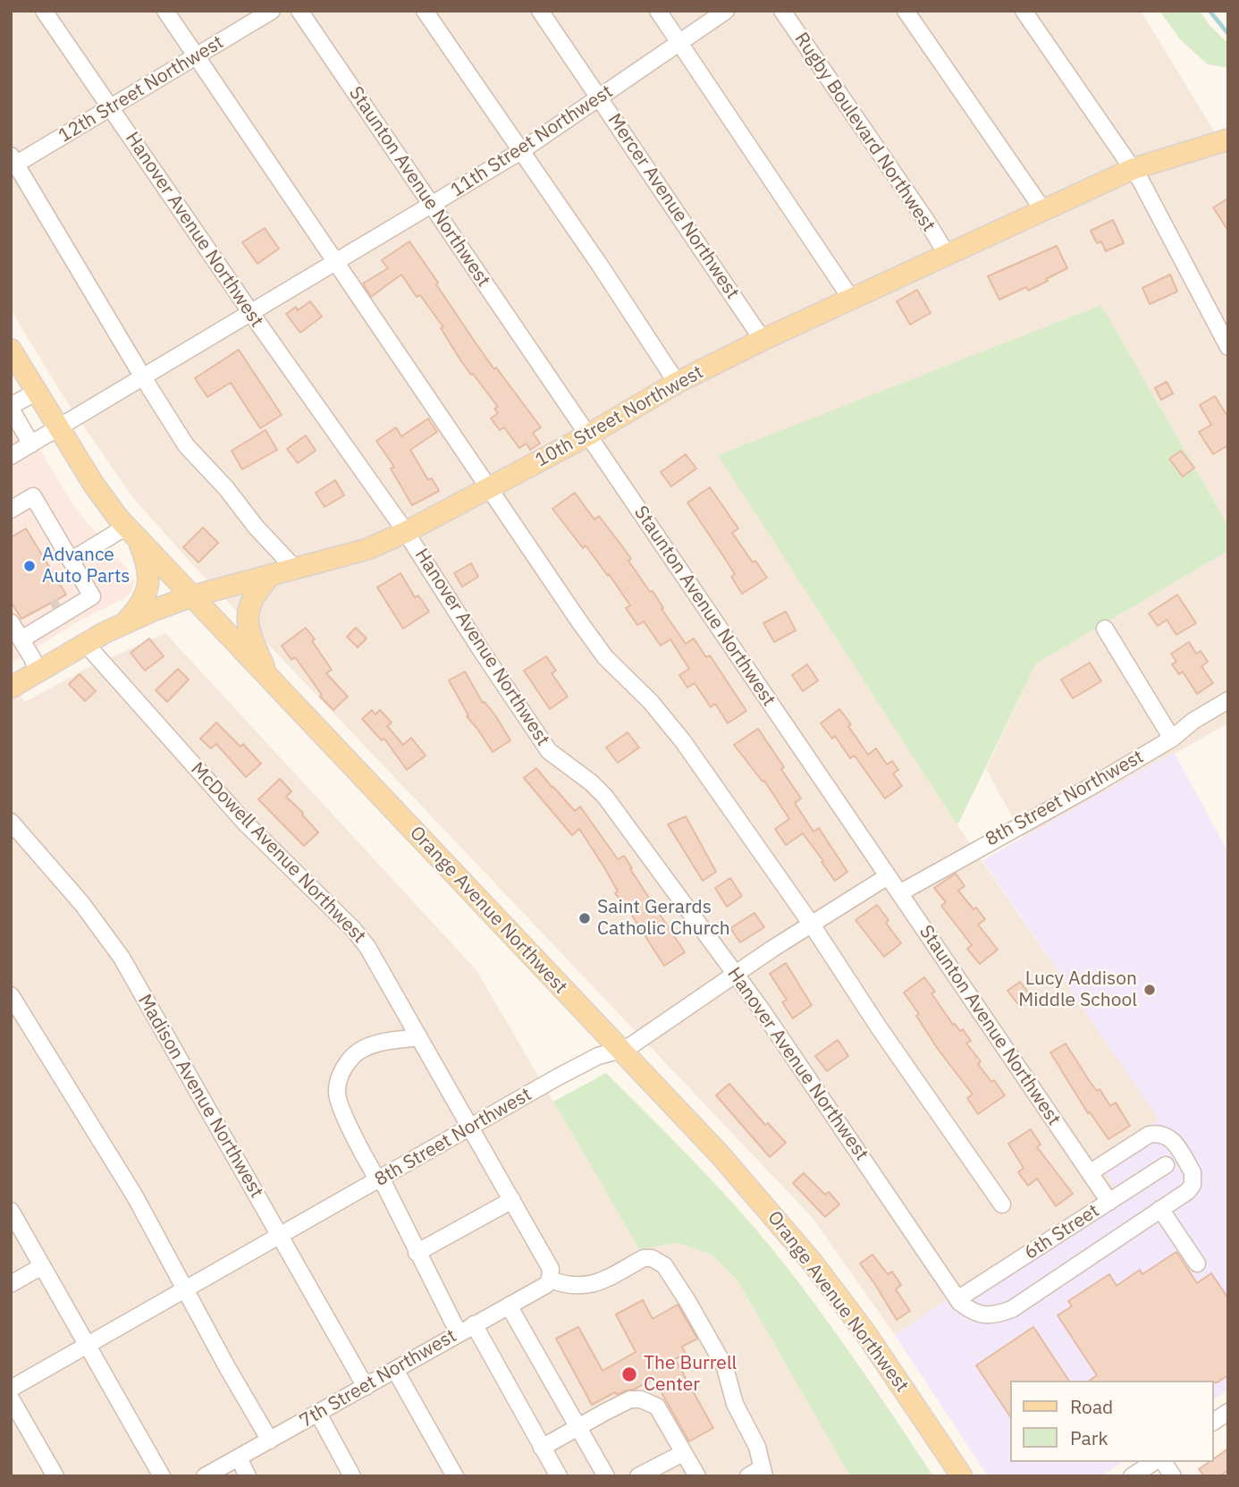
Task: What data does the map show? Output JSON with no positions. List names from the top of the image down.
{
  "streets": {
    "main road": ["10th Street Northwest", "Orange Avenue Northwest"],
    "street": [
      "12th Street Northwest",
      "Rugby Boulevard Northwest",
      "11th Street Northwest",
      "Staunton Avenue Northwest",
      "Mercer Avenue Northwest",
      "Hanover Avenue Northwest",
      "8th Street Northwest",
      "McDowell Avenue Northwest",
      "Madison Avenue Northwest",
      "6th Street",
      "7th Street Northwest"
    ]
  },
  "crossings": [
    ["12th Street Northwest", "Hanover Avenue Northwest"],
    ["Rugby Boulevard Northwest", "10th Street Northwest"],
    ["11th Street Northwest", "Staunton Avenue Northwest"],
    ["11th Street Northwest", "Mercer Avenue Northwest"],
    ["11th Street Northwest", "Hanover Avenue Northwest"],
    ["11th Street Northwest", "Orange Avenue Northwest"],
    ["Staunton Avenue Northwest", "10th Street Northwest"],
    ["Staunton Avenue Northwest", "8th Street Northwest"],
    ["Staunton Avenue Northwest", "6th Street"],
    ["Mercer Avenue Northwest", "10th Street Northwest"],
    ["Hanover Avenue Northwest", "10th Street Northwest"],
    ["Hanover Avenue Northwest", "8th Street Northwest"],
    ["Hanover Avenue Northwest", "6th Street"],
    ["10th Street Northwest", "McDowell Avenue Northwest"],
    ["10th Street Northwest", "Orange Avenue Northwest"],
    ["8th Street Northwest", "McDowell Avenue Northwest"],
    ["8th Street Northwest", "Orange Avenue Northwest"],
    ["8th Street Northwest", "Madison Avenue Northwest"],
    ["McDowell Avenue Northwest", "7th Street Northwest"],
    ["Madison Avenue Northwest", "7th Street Northwest"]
  ],
  "places": [
    "Advance Auto Parts",
    "Saint Gerards Catholic Church",
    "Lucy Addison Middle School",
    "The Burrell Center"
  ],
  "legend": ["Road", "Park"]
}
